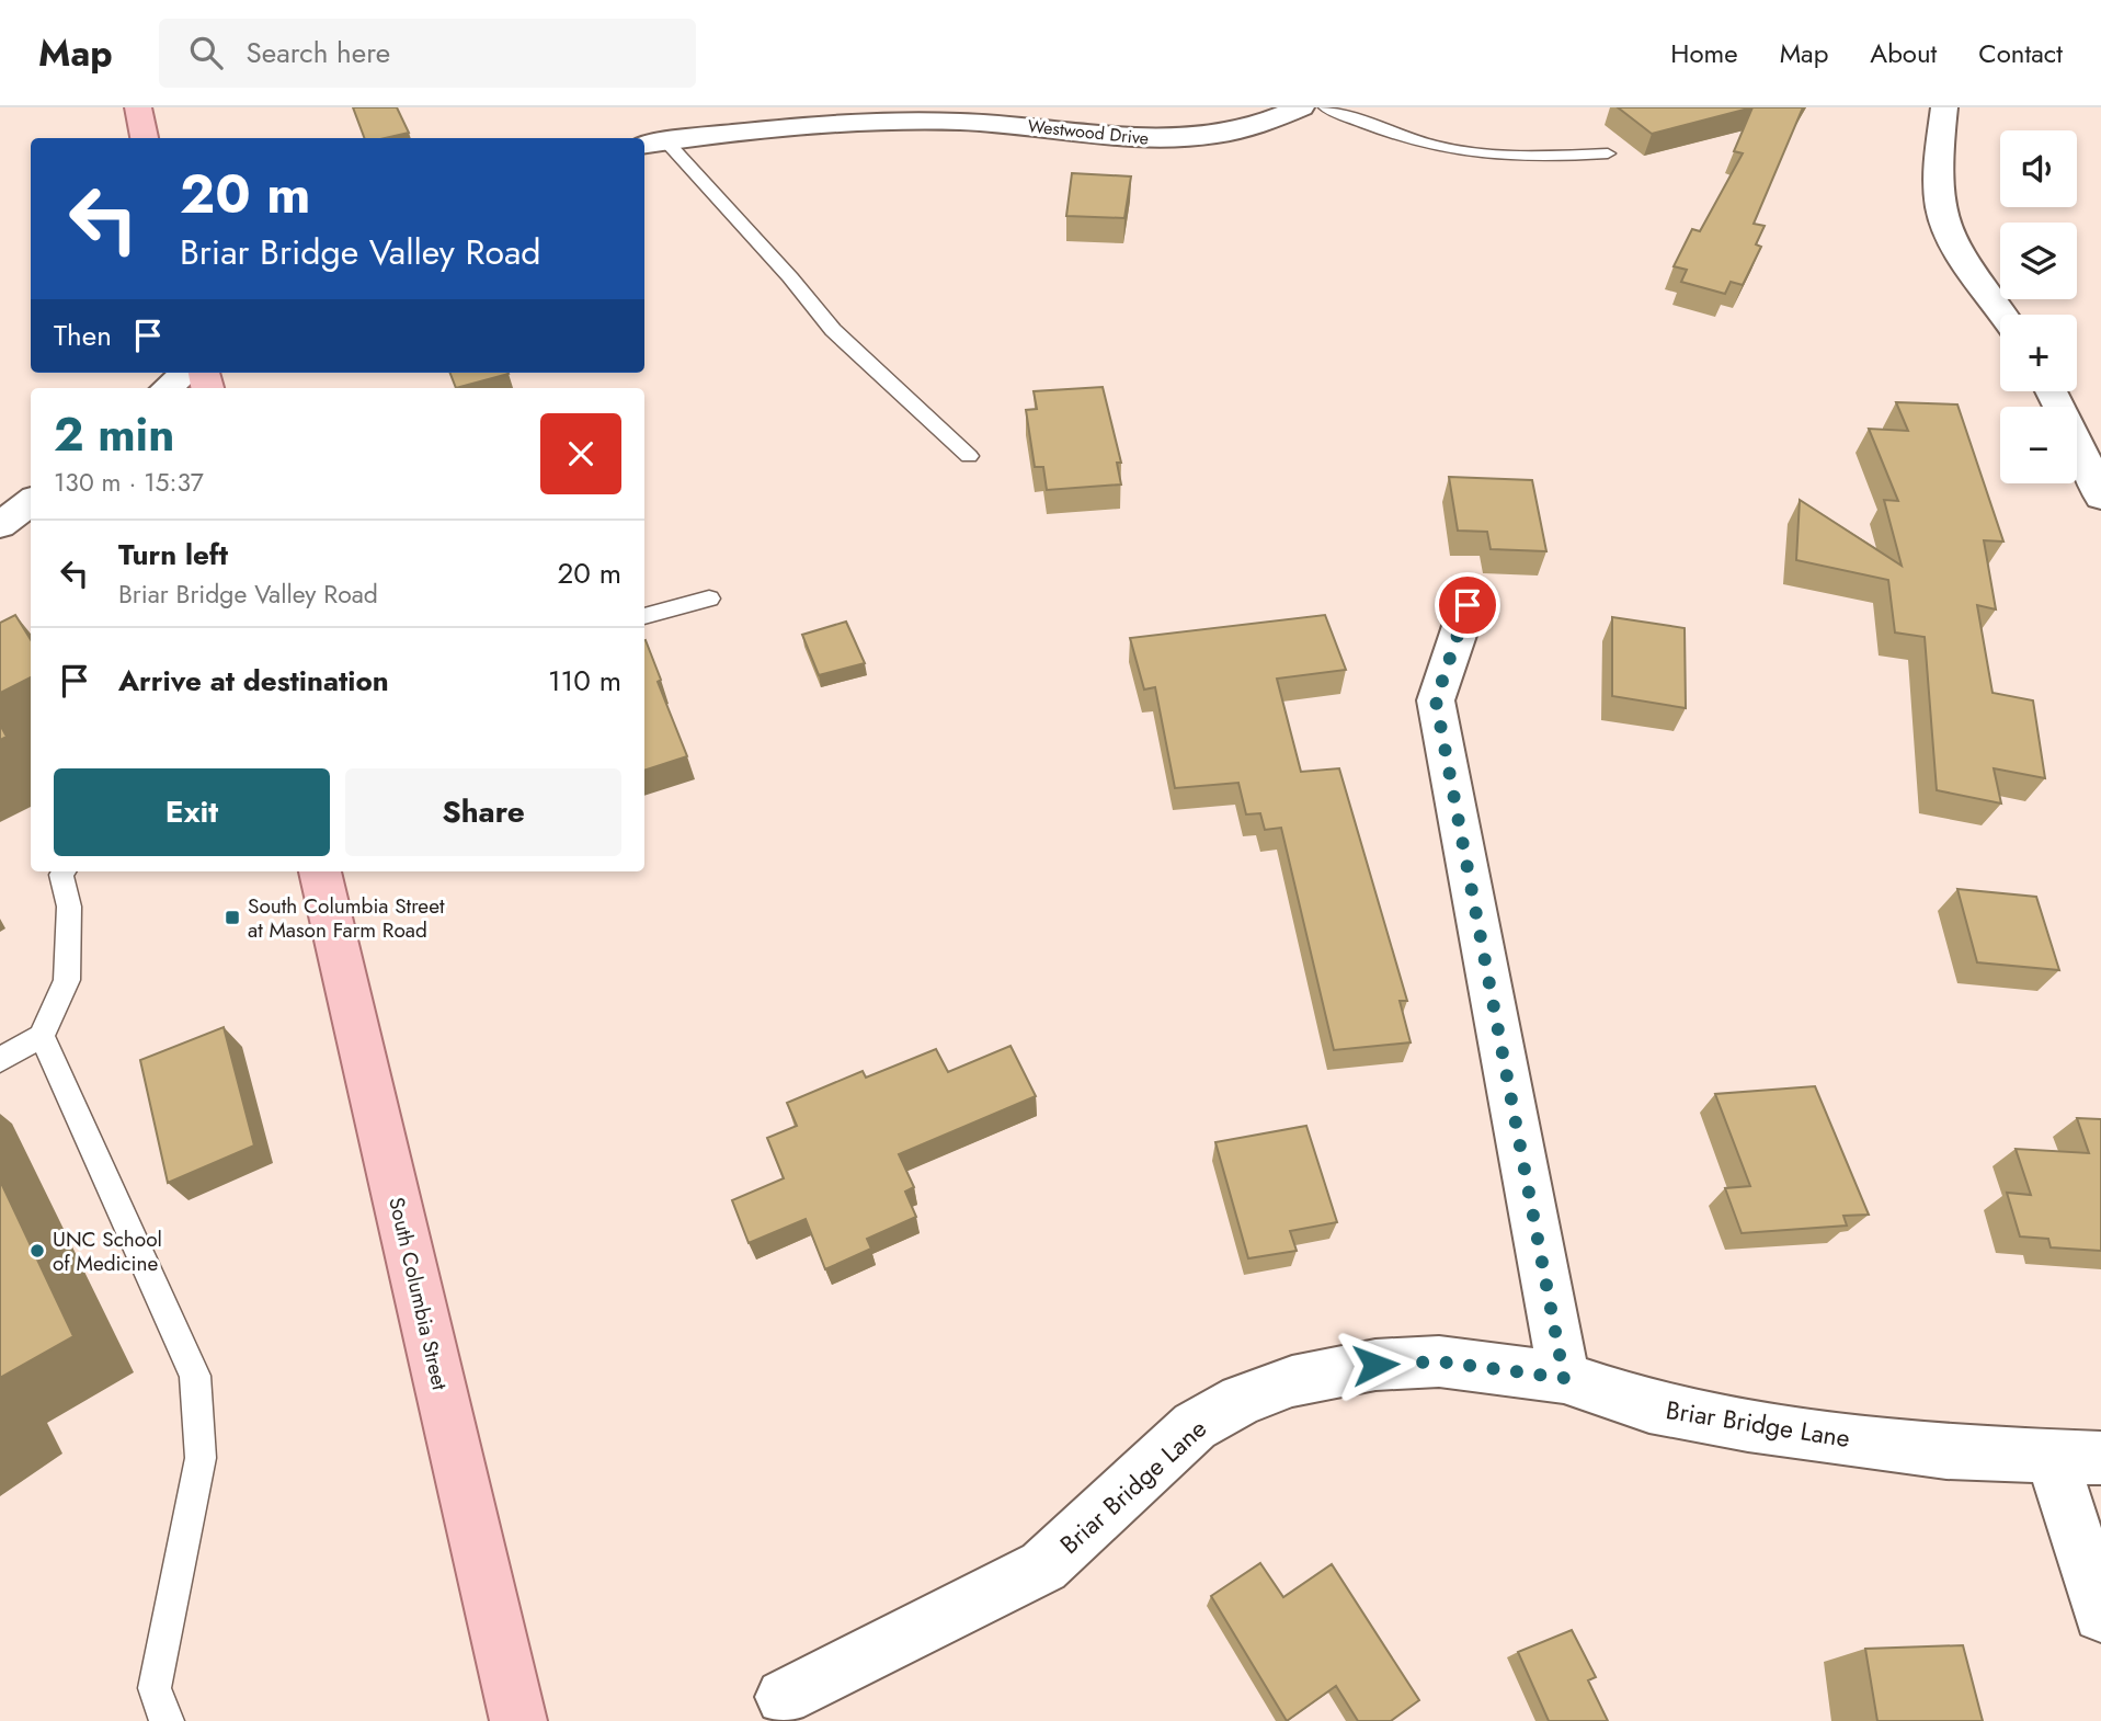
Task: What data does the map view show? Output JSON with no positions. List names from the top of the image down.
{
  "streets": {
    "main road": ["South Columbia Street"],
    "street": ["Westwood Drive", "Briar Bridge Lane"]
  },
  "places": {
    "transit": ["South Columbia Street at Mason Farm Road"],
    "other": ["UNC School of Medicine"]
  },
  "page": {
    "header": "Map",
    "search": "Search here",
    "nav": [
      "Home",
      "Map",
      "About",
      "Contact"
    ],
    "map_buttons": ["+", "−"],
    "turn": ["20 m", "Briar Bridge Valley Road"],
    "then": "Then",
    "heading": ["2 min", "130 m · 15:37"],
    "list": [
      {
        "name": "Turn left",
        "note": "Briar Bridge Valley Road",
        "value": "20 m"
      },
      {
        "name": "Arrive at destination",
        "value": "110 m"
      }
    ],
    "buttons": ["Exit", "Share"]
  }
}
